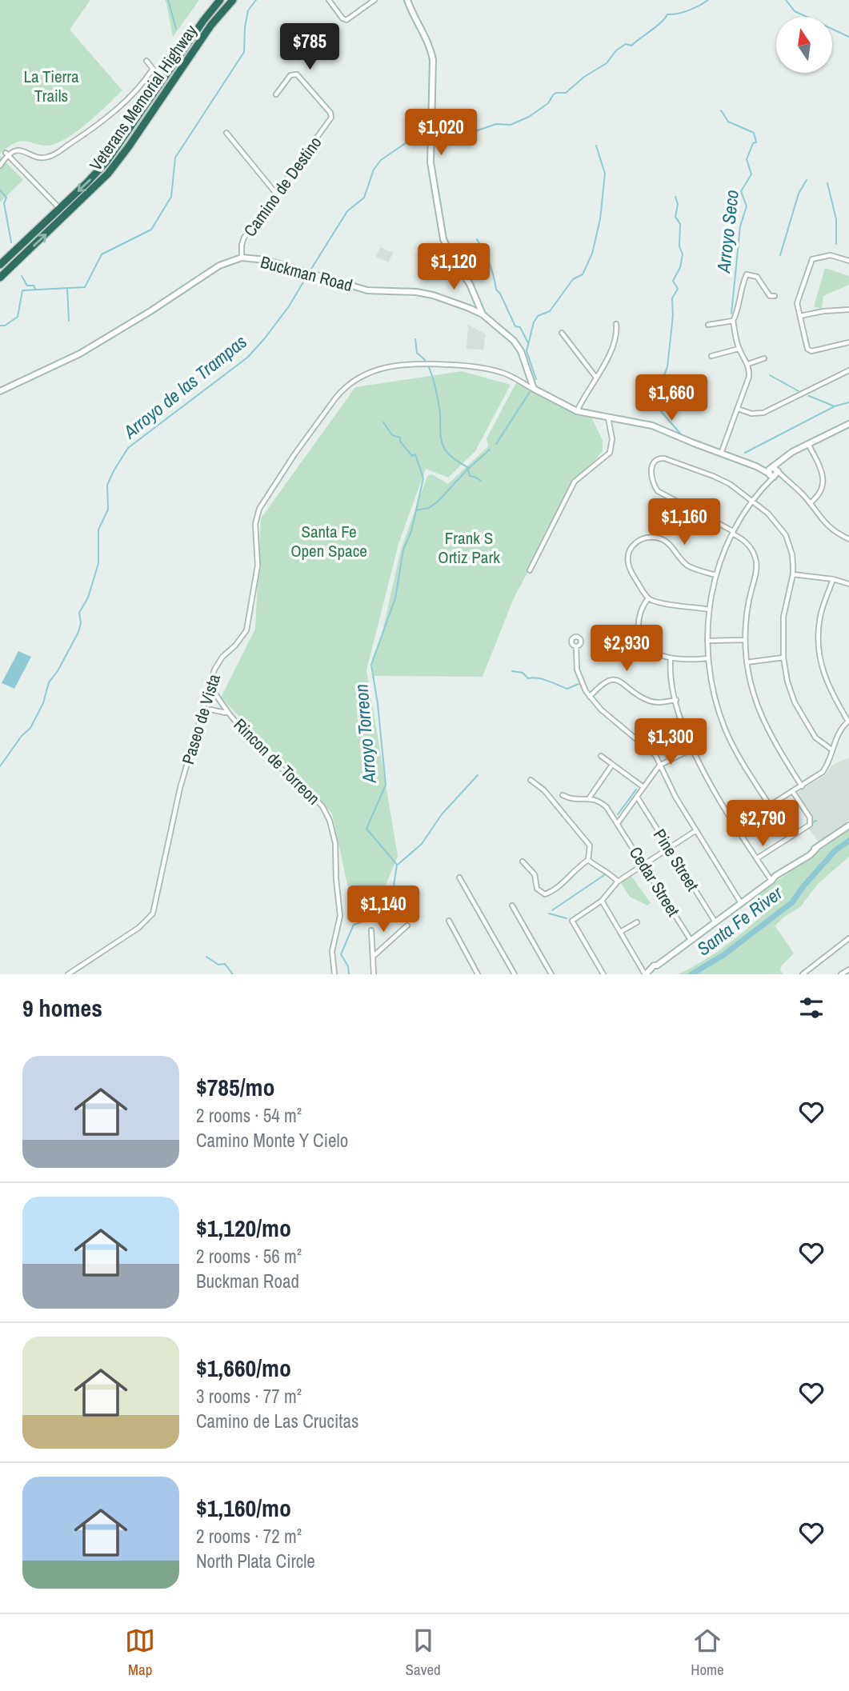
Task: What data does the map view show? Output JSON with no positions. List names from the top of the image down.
{
  "streets": {
    "highway": ["Veterans Memorial Highway"],
    "street": [
      "Camino de Destino",
      "Buckman Road",
      "Paseo de Vista",
      "Rincon de Torreon",
      "Pine Street",
      "Cedar Street"
    ]
  },
  "crossings": [
    ["Camino de Destino", "Buckman Road"],
    ["Buckman Road", "Paseo de Vista"],
    ["Paseo de Vista", "Rincon de Torreon"]
  ],
  "water": [
    "Arroyo Seco",
    "Arroyo de las Trampas",
    "Arroyo Torreon",
    "Santa Fe River"
  ],
  "parks": ["La Tierra Trails", "Santa Fe Open Space", "Frank S Ortiz Park"],
  "north": "top",
  "page": {
    "price": [
      "$785",
      "$1,020",
      "$1,120",
      "$1,660",
      "$1,160",
      "$2,930",
      "$1,300",
      "$2,790",
      "$1,140"
    ],
    "heading": "9 homes",
    "list": [
      {
        "name": "$785/mo",
        "note": "2 rooms · 54 m² · Camino Monte Y Cielo"
      },
      {
        "name": "$1,120/mo",
        "note": "2 rooms · 56 m² · Buckman Road"
      },
      {
        "name": "$1,660/mo",
        "note": "3 rooms · 77 m² · Camino de Las Crucitas"
      },
      {
        "name": "$1,160/mo",
        "note": "2 rooms · 72 m² · North Plata Circle"
      }
    ],
    "tabs": ["Map", "Saved", "Home"]
  }
}
